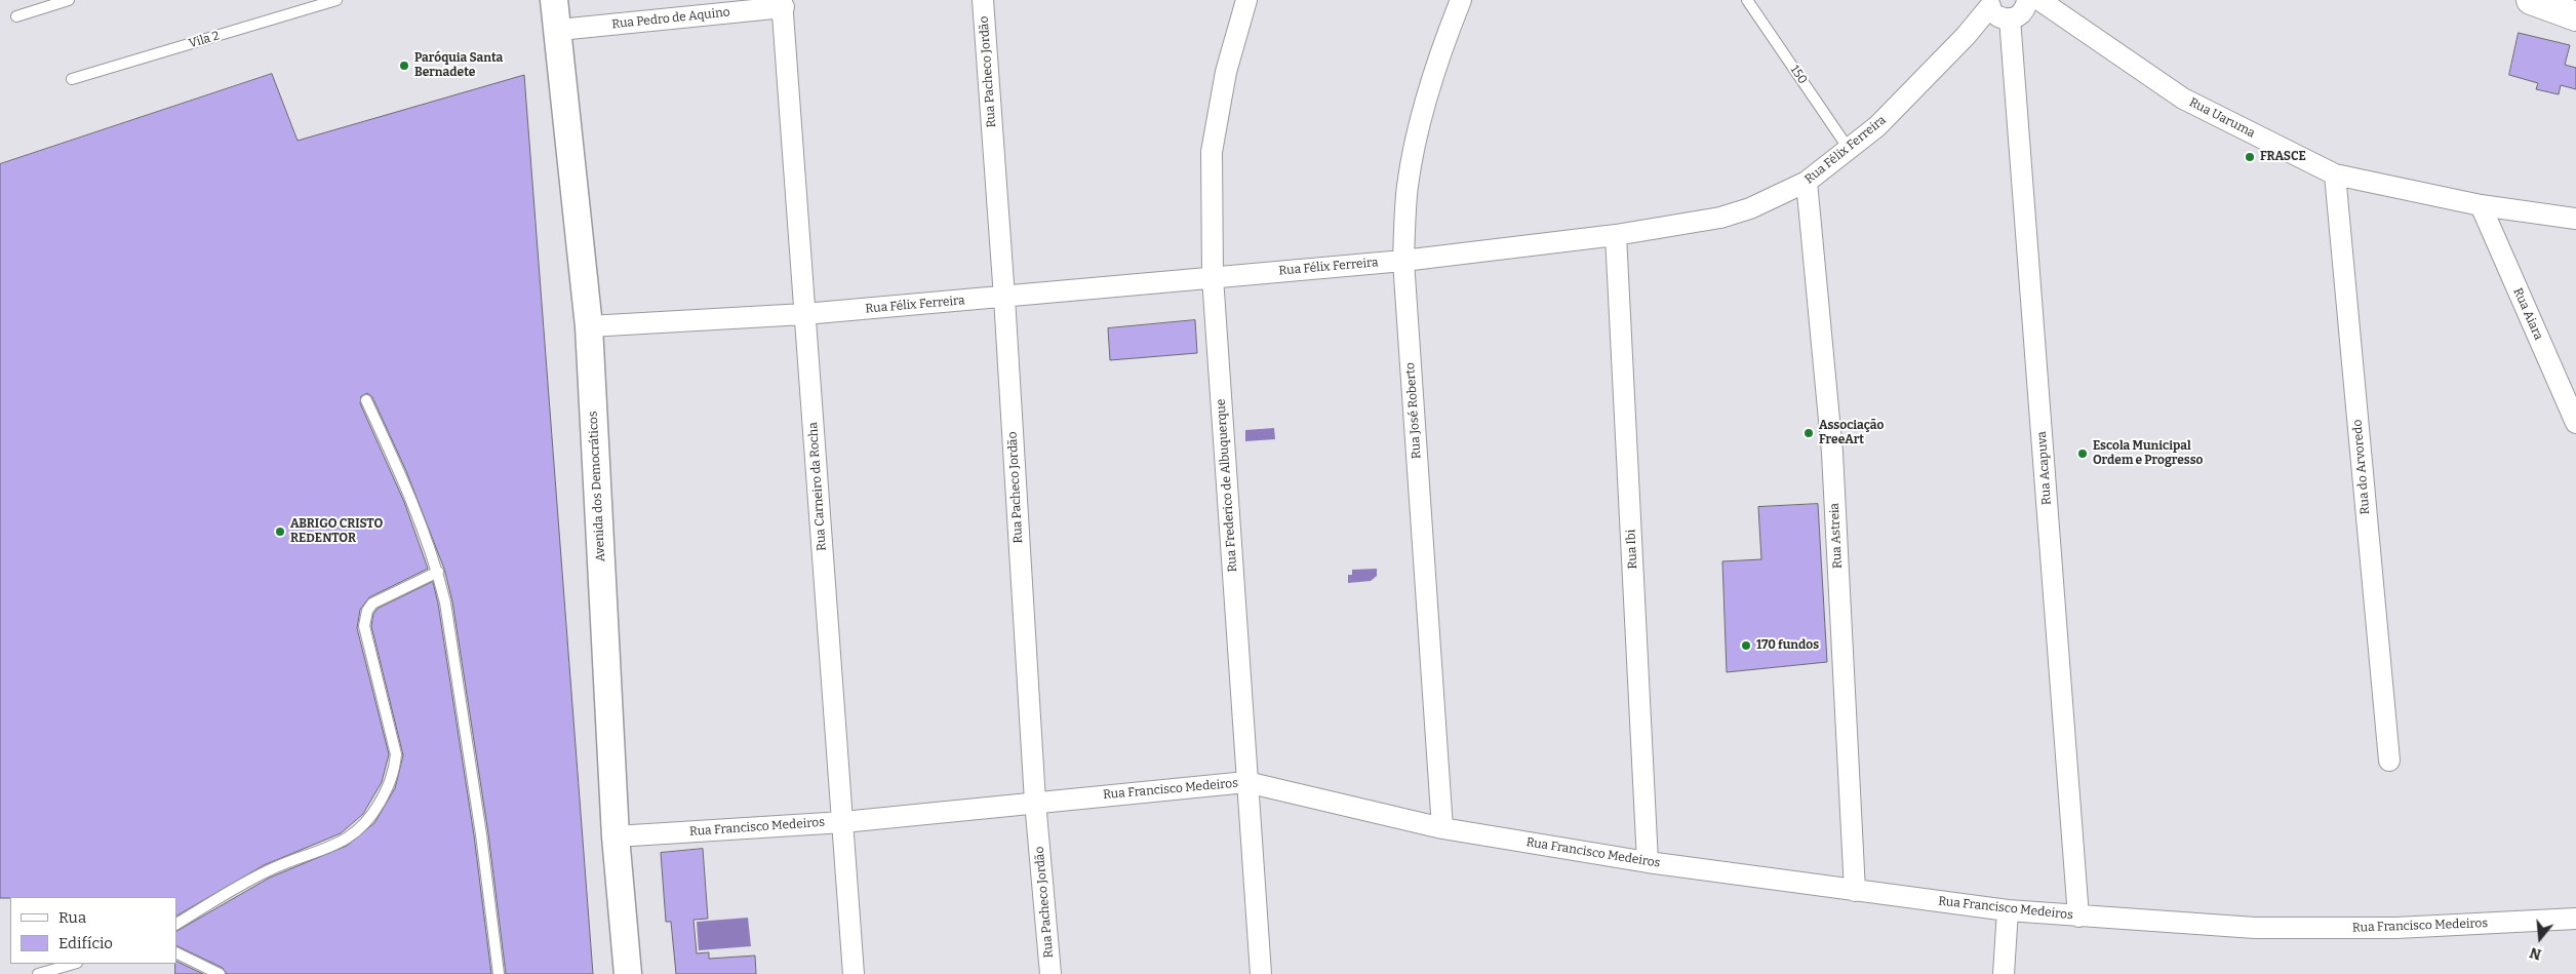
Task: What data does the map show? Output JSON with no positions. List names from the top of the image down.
{
  "streets": {
    "street": [
      "Rua Pedro de Aquino",
      "Rua Pacheco Jordão",
      "Rua Uaruma",
      "Rua Félix Ferreira",
      "Rua Aiara",
      "Rua José Roberto",
      "Rua do Arvoredo",
      "Rua Acapuva",
      "Rua Frederico de Albuquerque",
      "Avenida dos Democráticos",
      "Rua Carneiro da Rocha",
      "Rua Astreia",
      "Rua Ibi",
      "Rua Francisco Medeiros"
    ],
    "lane": ["Vila 2", "150"]
  },
  "crossings": [
    ["Rua Pedro de Aquino", "Avenida dos Democráticos"],
    ["Rua Pedro de Aquino", "Rua Carneiro da Rocha"],
    ["Rua Pacheco Jordão", "Rua Félix Ferreira"],
    ["Rua Pacheco Jordão", "Rua Francisco Medeiros"],
    ["150", "Rua Félix Ferreira"],
    ["Rua Uaruma", "Rua Aiara"],
    ["Rua Uaruma", "Rua do Arvoredo"],
    ["Rua Félix Ferreira", "Rua José Roberto"],
    ["Rua Félix Ferreira", "Rua Frederico de Albuquerque"],
    ["Rua Félix Ferreira", "Avenida dos Democráticos"],
    ["Rua Félix Ferreira", "Rua Carneiro da Rocha"],
    ["Rua Félix Ferreira", "Rua Astreia"],
    ["Rua Félix Ferreira", "Rua Ibi"],
    ["Rua José Roberto", "Rua Francisco Medeiros"],
    ["Rua Acapuva", "Rua Francisco Medeiros"],
    ["Rua Frederico de Albuquerque", "Rua Francisco Medeiros"],
    ["Avenida dos Democráticos", "Rua Francisco Medeiros"],
    ["Rua Carneiro da Rocha", "Rua Francisco Medeiros"],
    ["Rua Astreia", "Rua Francisco Medeiros"],
    ["Rua Ibi", "Rua Francisco Medeiros"]
  ],
  "places": [
    "Paróquia Santa Bernadete",
    "FRASCE",
    "Associação FreeArt",
    "Escola Municipal Ordem e Progresso",
    "ABRIGO CRISTO REDENTOR",
    "170 fundos"
  ],
  "legend": ["Rua", "Edifício"],
  "north": "bottom"
}
